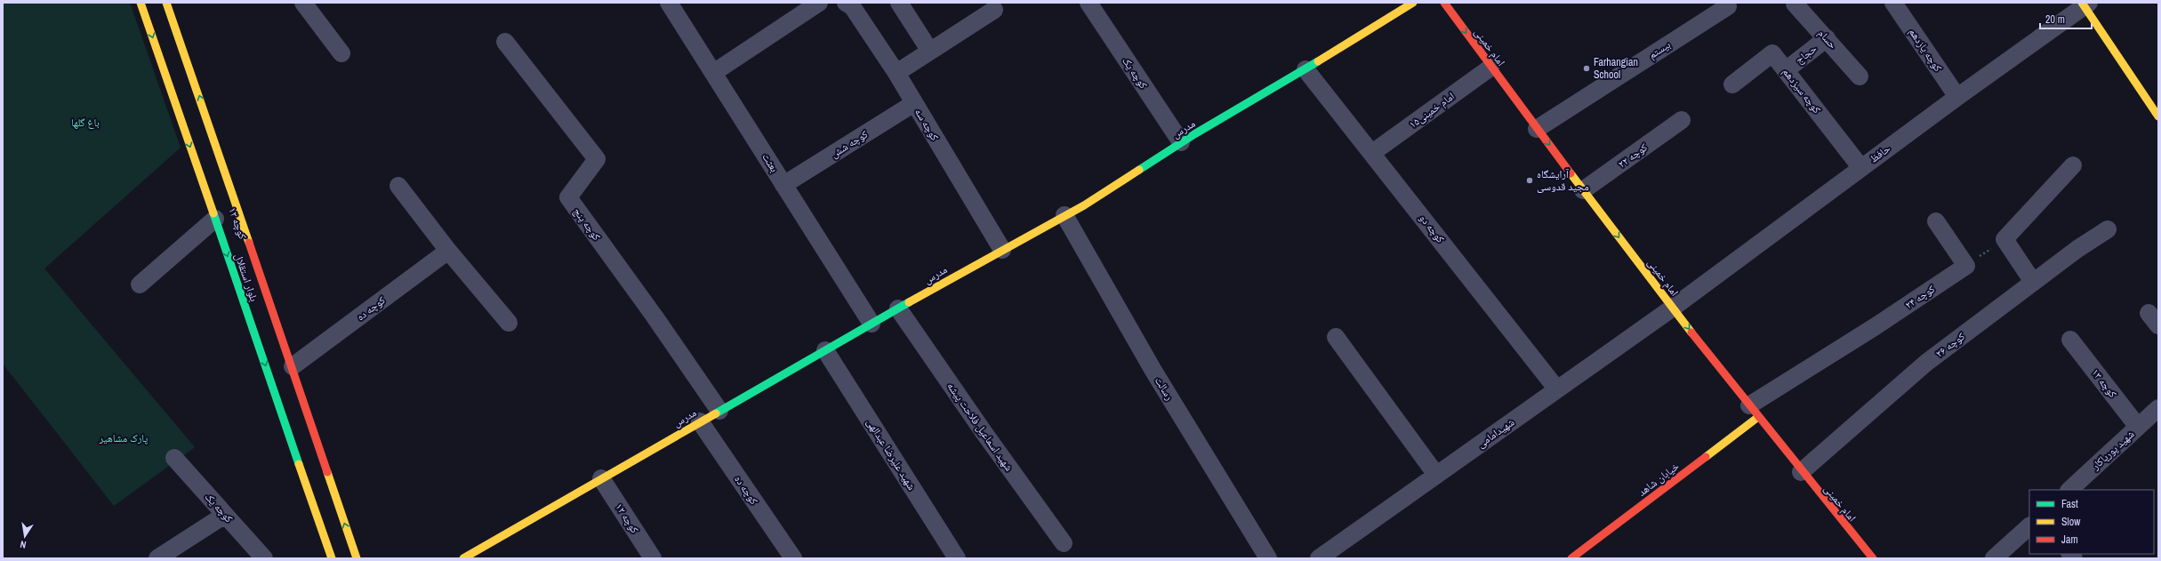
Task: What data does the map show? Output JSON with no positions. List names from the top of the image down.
{
  "streets": {
    "main road": [
      "امام خمینی",
      "مدرس",
      "بلوار استقلال",
      "خیابان شاهد"
    ],
    "street": [
      "حسام",
      "بیستم",
      "کوچه یازدهم",
      "حجاج",
      "کوچه یک",
      "کوچه سیزدهم",
      "امام خمینی۱۵",
      "کوچه سه",
      "کوچه شش",
      "حافظ",
      "کوچه ۲۲",
      "بعثت",
      "کوچه ۱۲",
      "کوچه پنج",
      "کوچه دو",
      "کوچه ۲۴",
      "کوچه ده",
      "کوچه ۲۶",
      "کوچه ۱۳",
      "رسالت",
      "شهید اسماعیل فلاحت پیشه",
      "شهیدامامی",
      "شهید پورپاکار",
      "شهید علیرضا عبدالهی"
    ]
  },
  "crossings": [
    ["حسام", "حجاج"],
    ["امام خمینی", "بیستم"],
    ["امام خمینی", "امام خمینی۱۵"],
    ["امام خمینی", "حافظ"],
    ["امام خمینی", "کوچه ۲۲"],
    ["امام خمینی", "کوچه ۲۴"],
    ["امام خمینی", "کوچه ۲۶"],
    ["امام خمینی", "شهیدامامی"],
    ["امام خمینی", "خیابان شاهد"],
    ["کوچه یازدهم", "حافظ"],
    ["حجاج", "کوچه سیزدهم"],
    ["کوچه یک", "مدرس"],
    ["کوچه سیزدهم", "حافظ"],
    ["امام خمینی۱۵", "کوچه دو"],
    ["کوچه سه", "مدرس"],
    ["کوچه سه", "کوچه شش"],
    ["مدرس", "بعثت"],
    ["مدرس", "کوچه ۱۲"],
    ["مدرس", "کوچه پنج"],
    ["مدرس", "کوچه دو"],
    ["مدرس", "کوچه ده"],
    ["مدرس", "رسالت"],
    ["مدرس", "شهید اسماعیل فلاحت پیشه"],
    ["مدرس", "شهید علیرضا عبدالهی"],
    ["کوچه شش", "بعثت"],
    ["حافظ", "شهیدامامی"],
    ["کوچه ۱۲", "بلوار استقلال"],
    ["کوچه دو", "شهیدامامی"],
    ["بلوار استقلال", "کوچه ده"],
    ["کوچه ۲۴", "خیابان شاهد"],
    ["کوچه ۱۳", "شهید پورپاکار"]
  ],
  "one_way": ["امام خمینی"],
  "parks": ["باغ گلها", "پارک مشاهیر"],
  "places": ["Farhangian School", "آرایشگاه مجید قدوسی"],
  "legend": ["Fast", "Slow", "Jam"],
  "scale_bar": "20 m",
  "north": "bottom"
}
